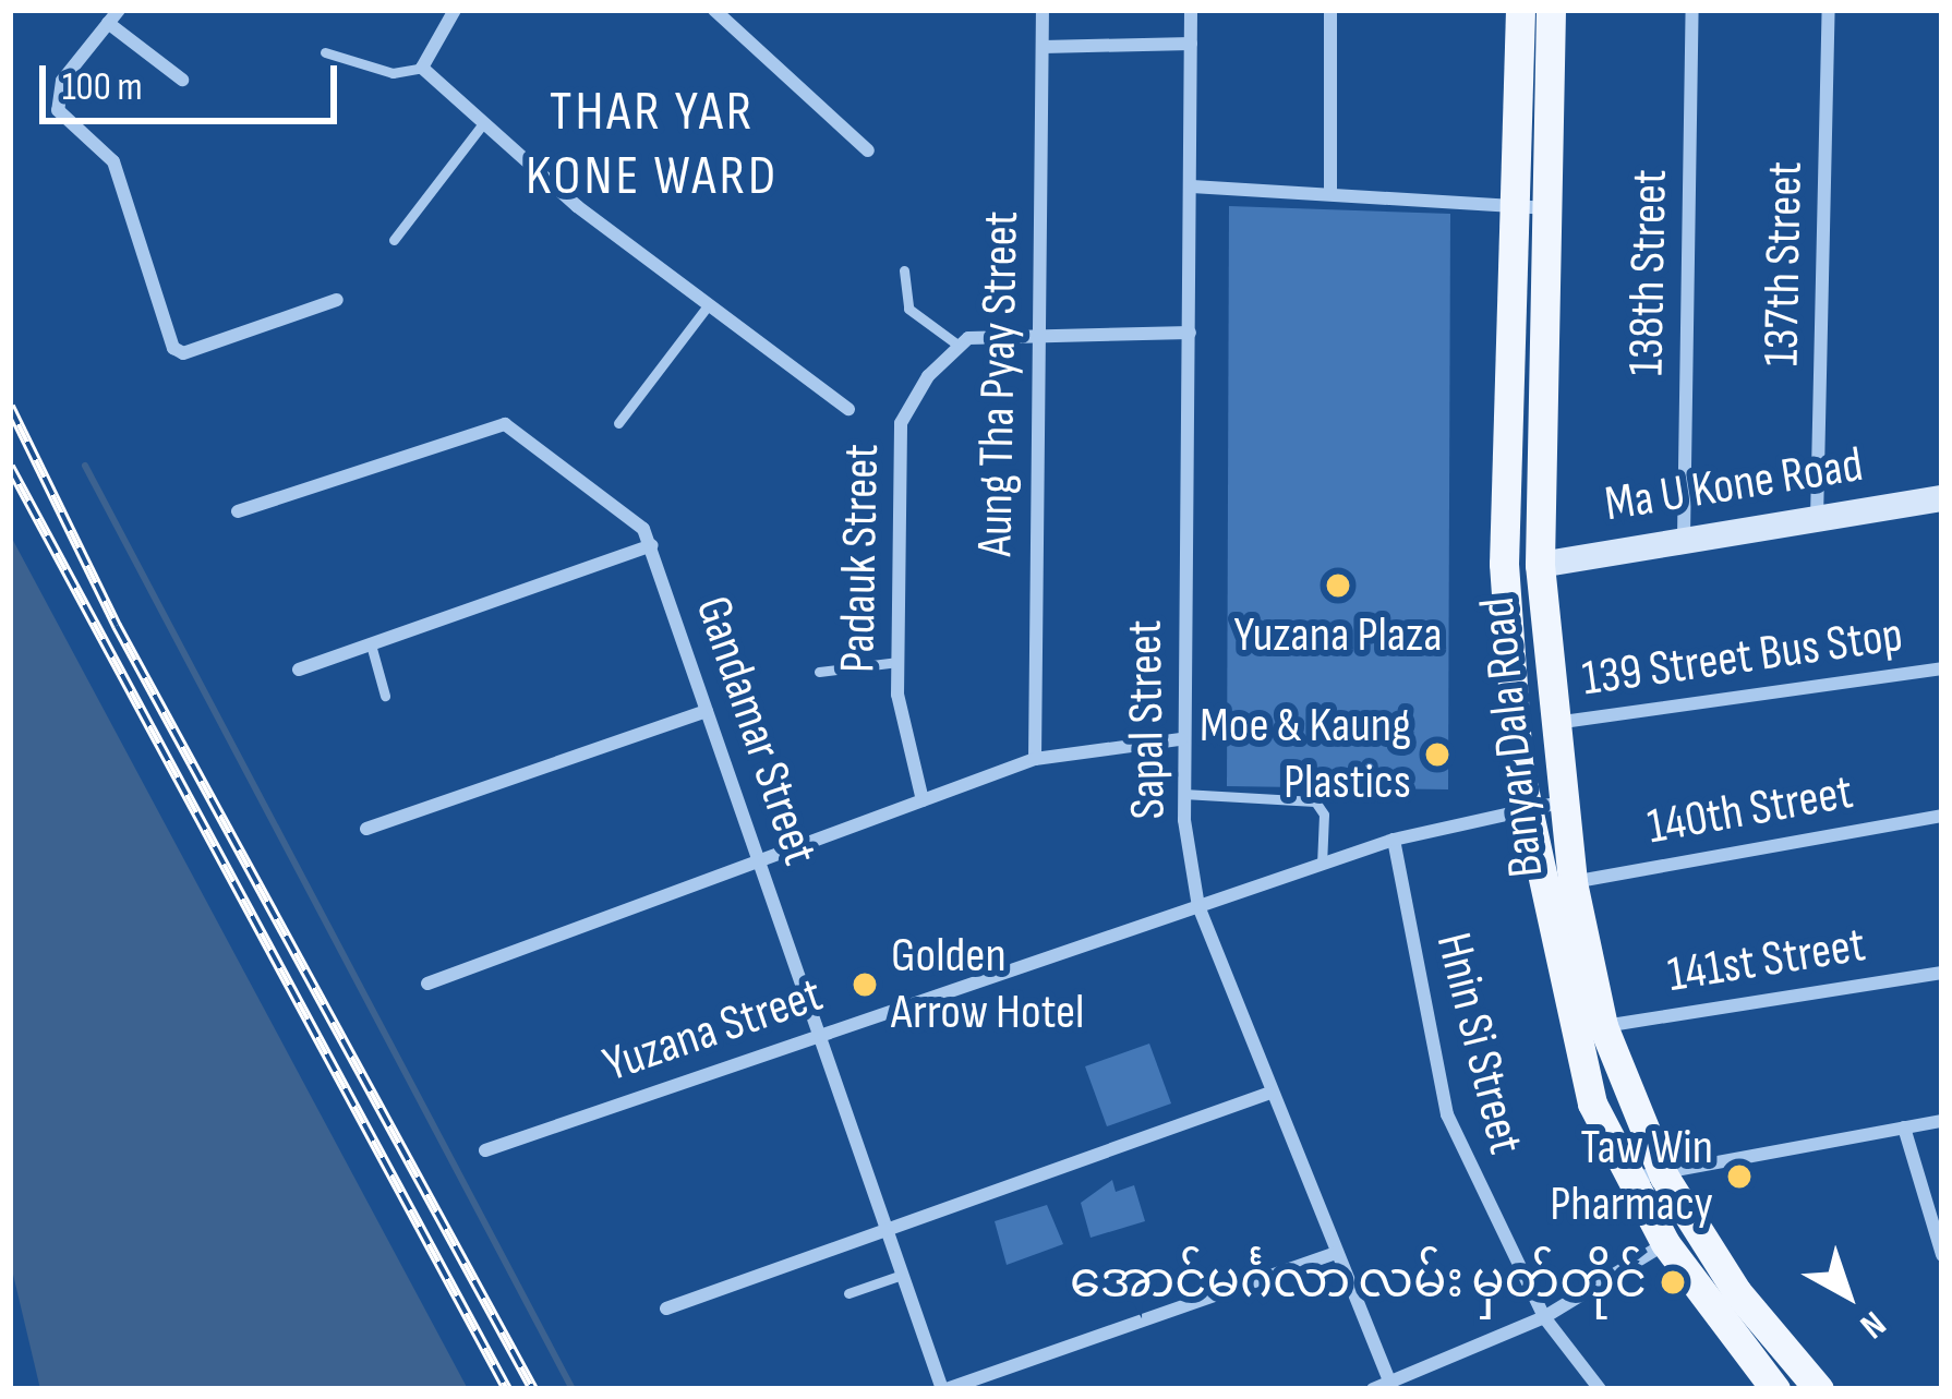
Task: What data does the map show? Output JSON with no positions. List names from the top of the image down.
{
  "streets": {
    "main road": ["Banyar Dala Road"],
    "street": [
      "137th Street",
      "138th Street",
      "Aung Tha Pyay Street",
      "Ma U Kone Road",
      "Padauk Street",
      "139 Street Bus Stop",
      "Sapal Street",
      "Gandamar Street",
      "140th Street",
      "141st Street",
      "Yuzana Street",
      "Hnin Si Street"
    ]
  },
  "crossings": [
    ["137th Street", "Ma U Kone Road"],
    ["138th Street", "Ma U Kone Road"],
    ["Ma U Kone Road", "Banyar Dala Road"],
    ["139 Street Bus Stop", "Banyar Dala Road"],
    ["Sapal Street", "Yuzana Street"],
    ["Gandamar Street", "Yuzana Street"],
    ["Banyar Dala Road", "140th Street"],
    ["Banyar Dala Road", "141st Street"],
    ["Banyar Dala Road", "Yuzana Street"],
    ["Yuzana Street", "Hnin Si Street"]
  ],
  "districts": ["THAR YAR KONE WARD"],
  "places": [
    "Yuzana Plaza",
    "Moe & Kaung Plastics",
    "Golden Arrow Hotel",
    "Taw Win Pharmacy",
    "အောင်မင်္ဂလာ လမ်း မှတ်တိုင်"
  ],
  "scale_bar": "100 m",
  "north": "bottom right"
}
